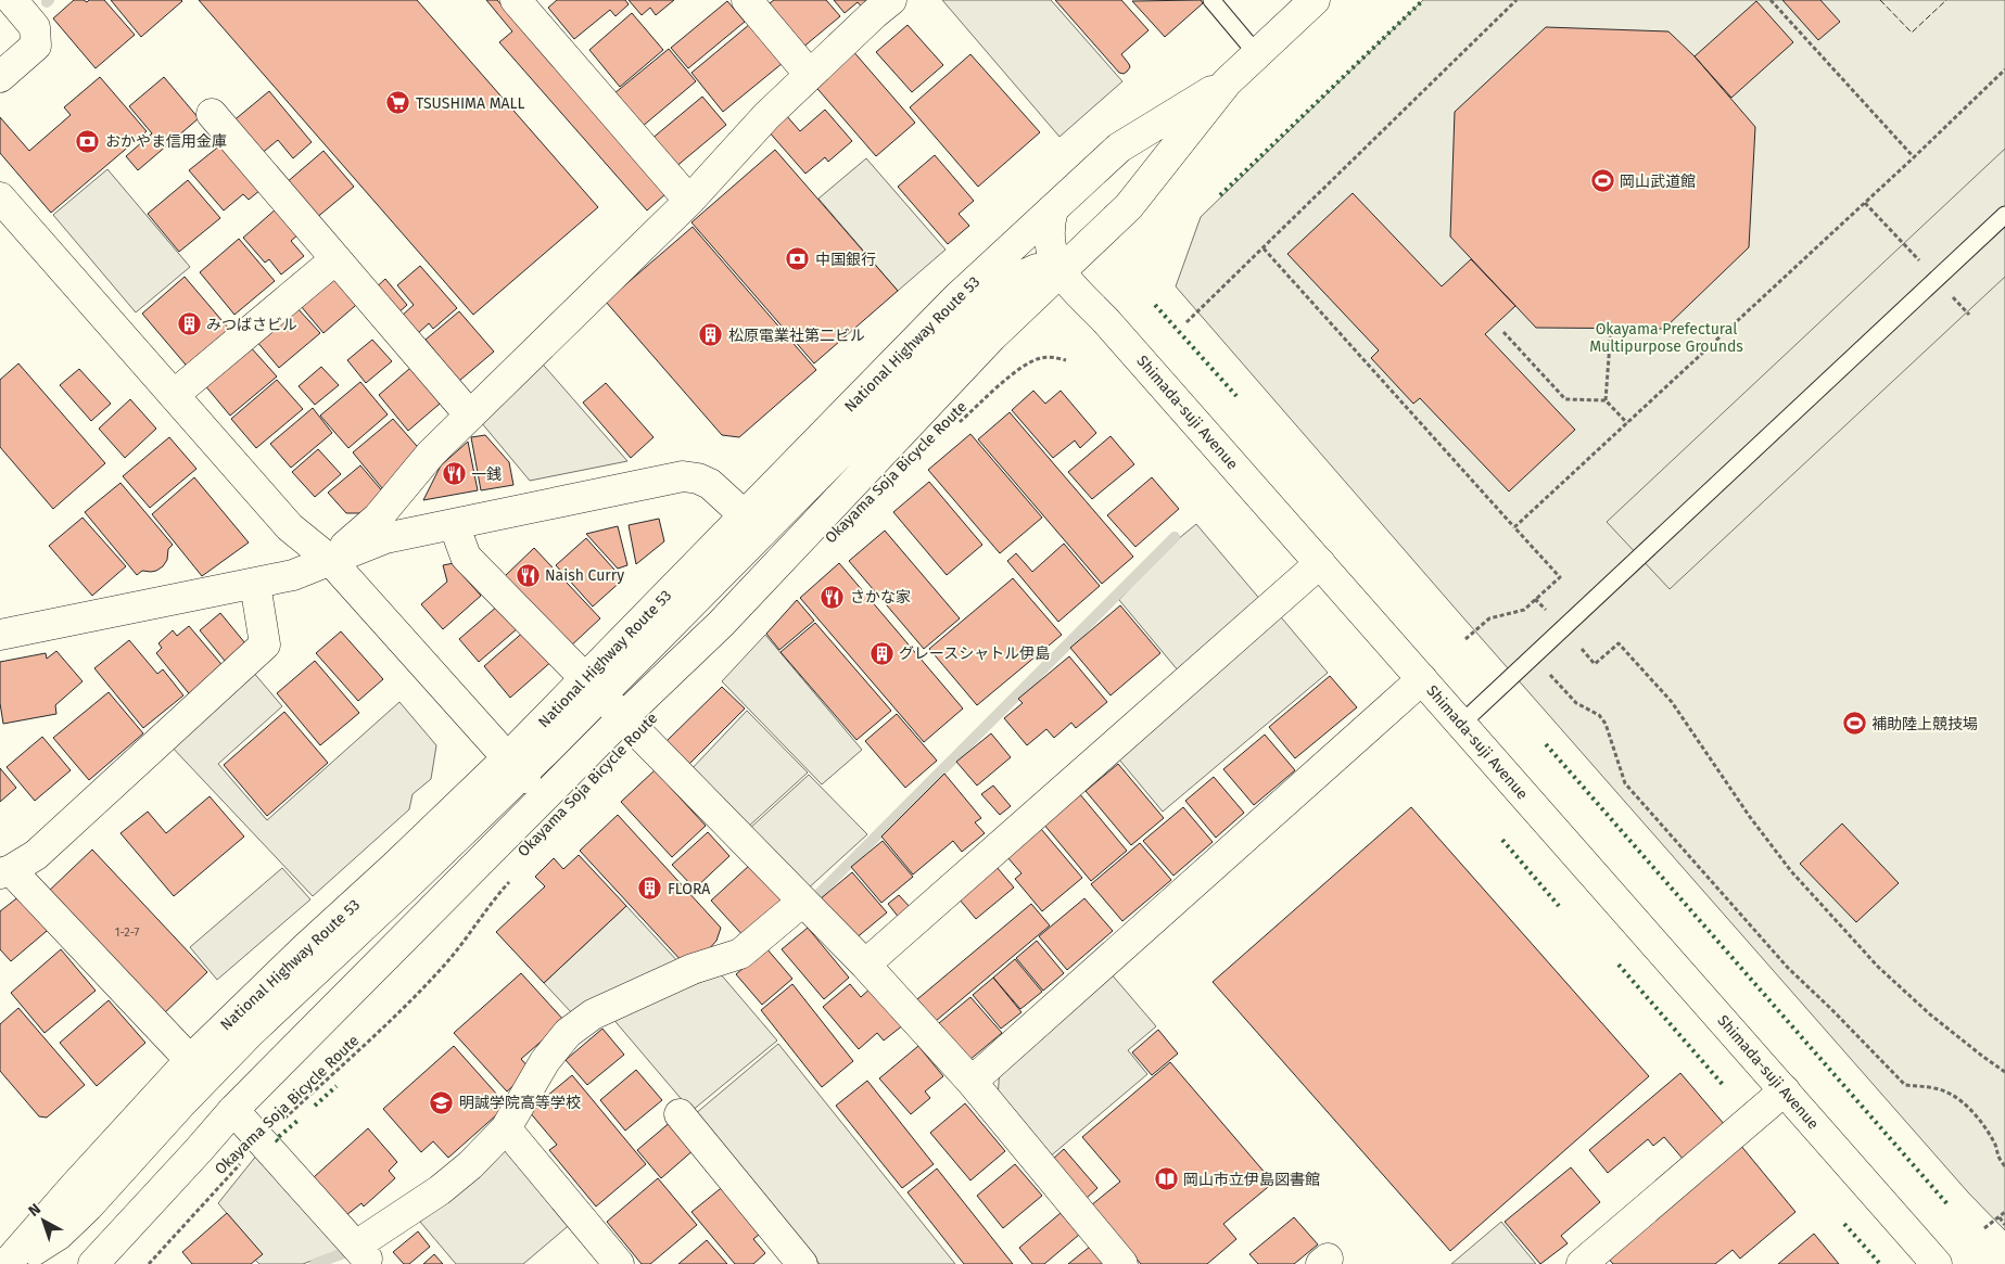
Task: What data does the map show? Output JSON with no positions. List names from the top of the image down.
{
  "streets": {
    "main road": ["National Highway Route 53", "Shimada-suji Avenue"],
    "path": ["Okayama Soja Bicycle Route"]
  },
  "crossings": [
    ["National Highway Route 53", "Shimada-suji Avenue"]
  ],
  "parks": ["Okayama Prefectural Multipurpose Grounds"],
  "places": {
    "supermarket": ["TSUSHIMA MALL"],
    "bank": ["おかやま信用金庫", "中国銀行"],
    "sports": ["岡山武道館", "補助陸上競技場"],
    "building": [
      "みつばさビル",
      "松原電業社第二ビル",
      "グレースシャトル伊島",
      "FLORA"
    ],
    "restaurant": ["一銭", "Naish Curry", "さかな家"],
    "school or university": ["明誠学院高等学校"],
    "library": ["岡山市立伊島図書館"]
  },
  "house_numbers": ["1-2-7"],
  "north": "top left"
}
